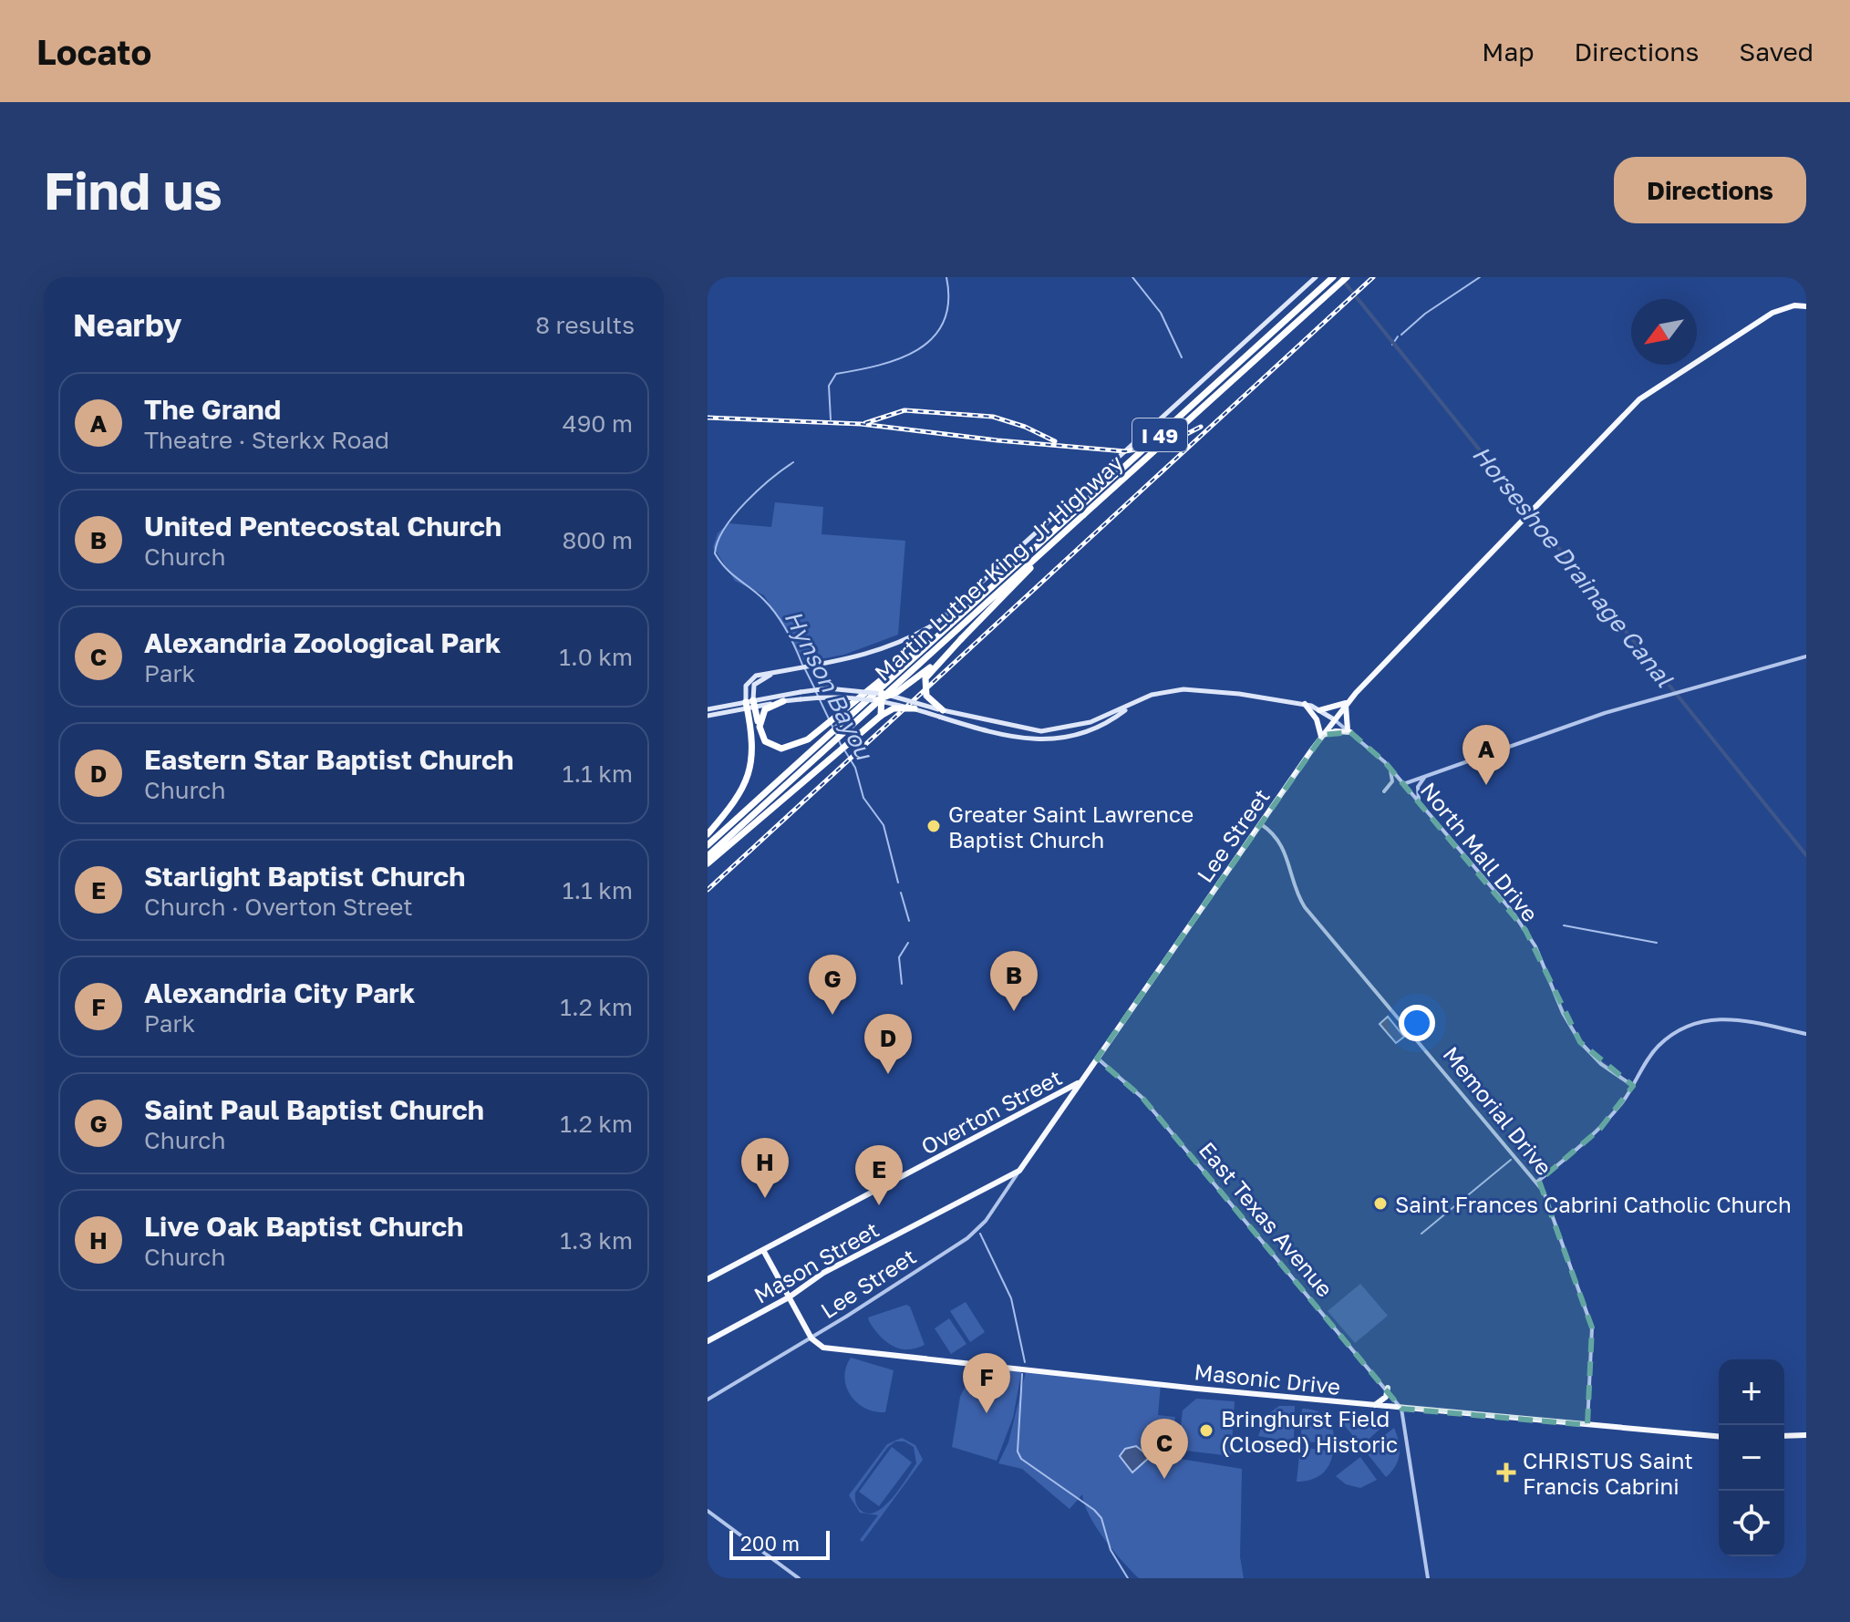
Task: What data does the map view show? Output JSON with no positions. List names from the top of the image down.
{
  "streets": {
    "highway": ["I 49", "Martin Luther King, Jr Highway"],
    "main road": [
      "Lee Street",
      "Overton Street",
      "Mason Street",
      "Masonic Drive"
    ],
    "street": ["North Mall Drive", "Memorial Drive", "East Texas Avenue"]
  },
  "crossings": [
    ["Lee Street", "North Mall Drive"],
    ["Lee Street", "Memorial Drive"],
    ["Lee Street", "Overton Street"],
    ["Lee Street", "East Texas Avenue"],
    ["Lee Street", "Mason Street"],
    ["Lee Street", "Masonic Drive"],
    ["Memorial Drive", "Masonic Drive"],
    ["East Texas Avenue", "Masonic Drive"]
  ],
  "water": ["Horseshoe Drainage Canal", "Hynson Bayou"],
  "places": {
    "other": ["Greater Saint Lawrence Baptist Church", "Saint Frances Cabrini Catholic Church", "Bringhurst Field (Closed) Historic"],
    "health": ["CHRISTUS Saint Francis Cabrini"]
  },
  "scale_bar": "200 m",
  "north": "bottom left",
  "page": {
    "header": "Locato",
    "nav": ["Map", "Directions", "Saved"],
    "buttons": "Directions",
    "title": "Find us",
    "heading": ["Nearby", "8 results"],
    "list": [
      {
        "mark": "A",
        "name": "The Grand",
        "note": "Theatre · Sterkx Road",
        "value": "490 m"
      },
      {
        "mark": "B",
        "name": "United Pentecostal Church",
        "note": "Church",
        "value": "800 m"
      },
      {
        "mark": "C",
        "name": "Alexandria Zoological Park",
        "note": "Park",
        "value": "1.0 km"
      },
      {
        "mark": "D",
        "name": "Eastern Star Baptist Church",
        "note": "Church",
        "value": "1.1 km"
      },
      {
        "mark": "E",
        "name": "Starlight Baptist Church",
        "note": "Church · Overton Street",
        "value": "1.1 km"
      },
      {
        "mark": "F",
        "name": "Alexandria City Park",
        "note": "Park",
        "value": "1.2 km"
      },
      {
        "mark": "G",
        "name": "Saint Paul Baptist Church",
        "note": "Church",
        "value": "1.2 km"
      },
      {
        "mark": "H",
        "name": "Live Oak Baptist Church",
        "note": "Church",
        "value": "1.3 km"
      }
    ],
    "pins": [
      "A",
      "B",
      "G",
      "D",
      "H",
      "E",
      "F",
      "C"
    ],
    "map_buttons": ["+", "−"],
    "scale": "200 m"
  }
}
